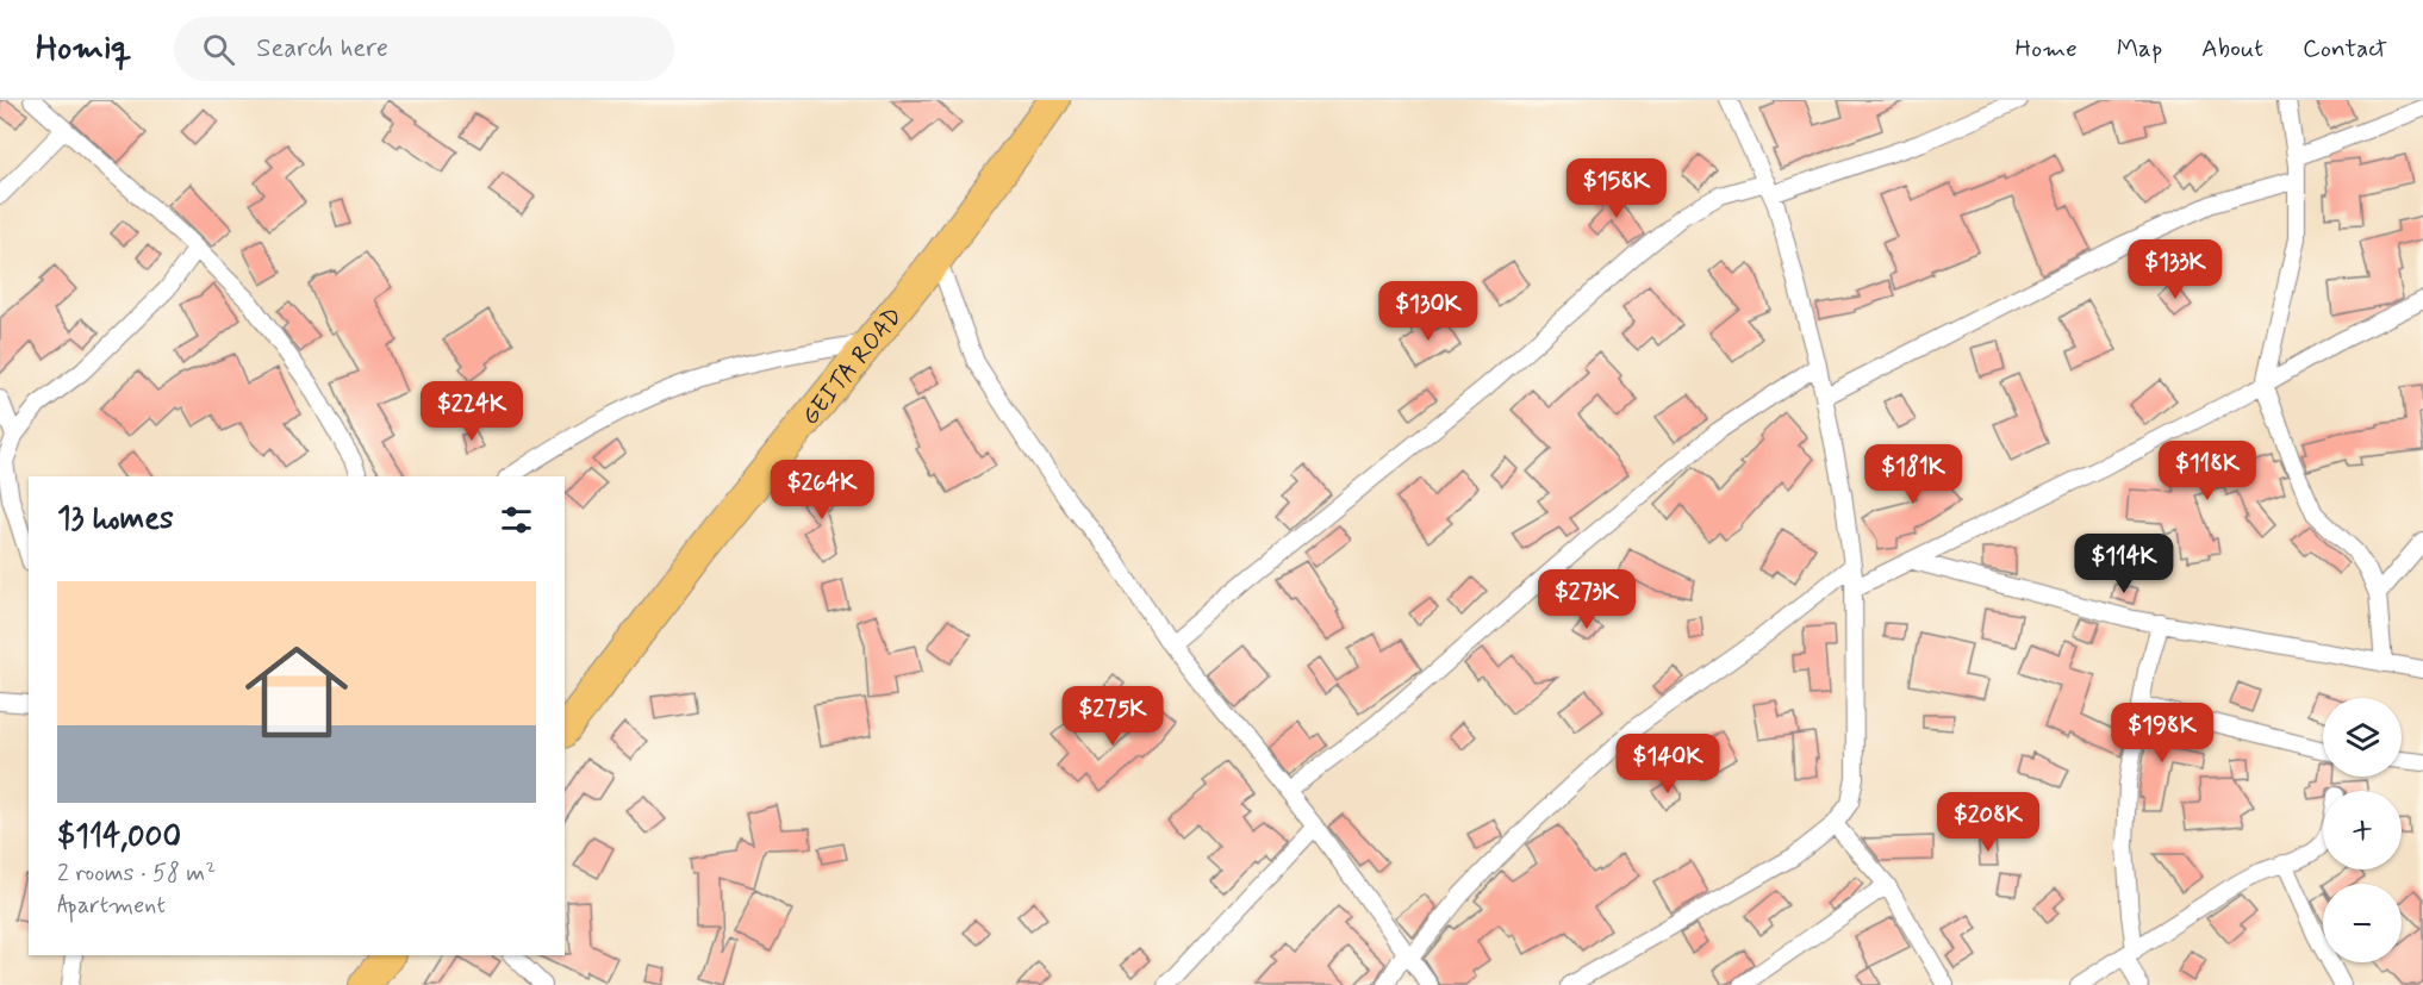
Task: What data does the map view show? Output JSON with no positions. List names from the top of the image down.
{
  "streets": {
    "highway": ["GEITA ROAD"]
  },
  "page": {
    "header": "Homiq",
    "search": "Search here",
    "nav": [
      "Home",
      "Map",
      "About",
      "Contact"
    ],
    "price": [
      "$158K",
      "$133K",
      "$130K",
      "$224K",
      "$118K",
      "$181K",
      "$264K",
      "$114K",
      "$273K",
      "$275K",
      "$198K",
      "$140K",
      "$208K"
    ],
    "heading": "13 homes",
    "list": [
      {
        "name": "$114,000",
        "note": "2 rooms · 58 m² · Apartment"
      }
    ],
    "map_buttons": ["+", "−"]
  }
}
